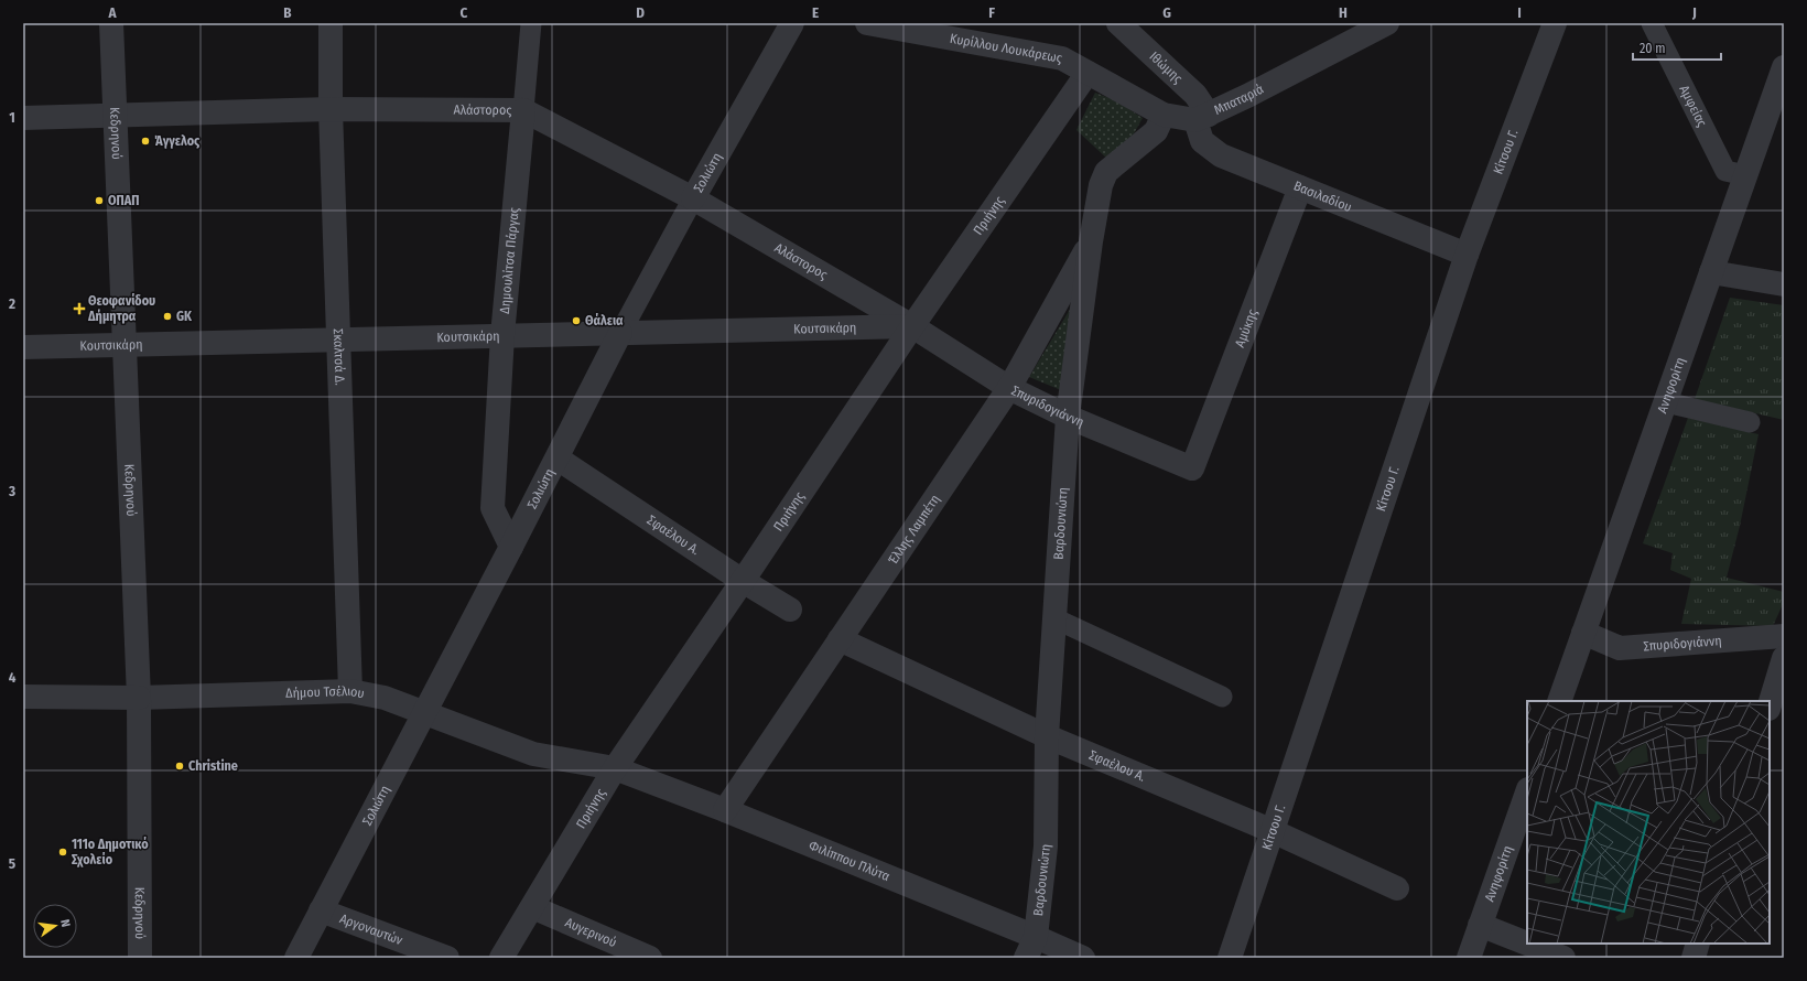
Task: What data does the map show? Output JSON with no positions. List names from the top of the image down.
{
  "streets": {
    "street": [
      "Κυρίλλου Λουκάρεως",
      "Ιθώμης",
      "Μπαταριά",
      "Αμφείας",
      "Αλάστορος",
      "Κεδρηνού",
      "Κίτσου Γ.",
      "Σολιώτη",
      "Βασιλαδίου",
      "Πριήνης",
      "Δημουλίτσα Πάργας",
      "Κουτσικάρη",
      "Αμύκης",
      "Σκαλτσά Δ.",
      "Ανηφορίτη",
      "Σπυριδογιάννη",
      "Βαρδουνιώτη",
      "Έλλης Λαμπέτη",
      "Σφαέλου Α.",
      "Δήμου Τσέλιου",
      "Φιλίππου Πλύτα",
      "Αργοναυτών",
      "Αυγερινού"
    ]
  },
  "crossings": [
    ["Κυρίλλου Λουκάρεως", "Πριήνης"],
    ["Ιθώμης", "Μπαταριά"],
    ["Ιθώμης", "Βασιλαδίου"],
    ["Μπαταριά", "Βασιλαδίου"],
    ["Αμφείας", "Ανηφορίτη"],
    ["Αλάστορος", "Κεδρηνού"],
    ["Αλάστορος", "Σολιώτη"],
    ["Αλάστορος", "Πριήνης"],
    ["Αλάστορος", "Δημουλίτσα Πάργας"],
    ["Αλάστορος", "Κουτσικάρη"],
    ["Αλάστορος", "Σκαλτσά Δ."],
    ["Αλάστορος", "Σπυριδογιάννη"],
    ["Κεδρηνού", "Κουτσικάρη"],
    ["Κεδρηνού", "Δήμου Τσέλιου"],
    ["Κίτσου Γ.", "Βασιλαδίου"],
    ["Κίτσου Γ.", "Σφαέλου Α."],
    ["Σολιώτη", "Δημουλίτσα Πάργας"],
    ["Σολιώτη", "Κουτσικάρη"],
    ["Σολιώτη", "Σφαέλου Α."],
    ["Σολιώτη", "Δήμου Τσέλιου"],
    ["Σολιώτη", "Αργοναυτών"],
    ["Βασιλαδίου", "Αμύκης"],
    ["Πριήνης", "Κουτσικάρη"],
    ["Πριήνης", "Σπυριδογιάννη"],
    ["Πριήνης", "Σφαέλου Α."],
    ["Πριήνης", "Δήμου Τσέλιου"],
    ["Πριήνης", "Φιλίππου Πλύτα"],
    ["Πριήνης", "Αυγερινού"],
    ["Δημουλίτσα Πάργας", "Κουτσικάρη"],
    ["Κουτσικάρη", "Σκαλτσά Δ."],
    ["Κουτσικάρη", "Σπυριδογιάννη"],
    ["Αμύκης", "Σπυριδογιάννη"],
    ["Σκαλτσά Δ.", "Δήμου Τσέλιου"],
    ["Ανηφορίτη", "Σπυριδογιάννη"],
    ["Σπυριδογιάννη", "Βαρδουνιώτη"],
    ["Σπυριδογιάννη", "Έλλης Λαμπέτη"],
    ["Βαρδουνιώτη", "Έλλης Λαμπέτη"],
    ["Βαρδουνιώτη", "Σφαέλου Α."],
    ["Βαρδουνιώτη", "Φιλίππου Πλύτα"],
    ["Έλλης Λαμπέτη", "Σφαέλου Α."],
    ["Έλλης Λαμπέτη", "Φιλίππου Πλύτα"],
    ["Δήμου Τσέλιου", "Φιλίππου Πλύτα"]
  ],
  "places": {
    "other": [
      "Άγγελος",
      "ΟΠΑΠ",
      "GK",
      "Θάλεια",
      "Christine",
      "111ο Δημοτικό Σχολείο"
    ],
    "health": ["Θεοφανίδου Δήμητρα"]
  },
  "scale_bar": "20 m",
  "north": "right",
  "grid": {
    "columns": [
      "A",
      "B",
      "C",
      "D",
      "E",
      "F",
      "G",
      "H",
      "I",
      "J"
    ],
    "rows": [
      "1",
      "2",
      "3",
      "4",
      "5"
    ]
  }
}
